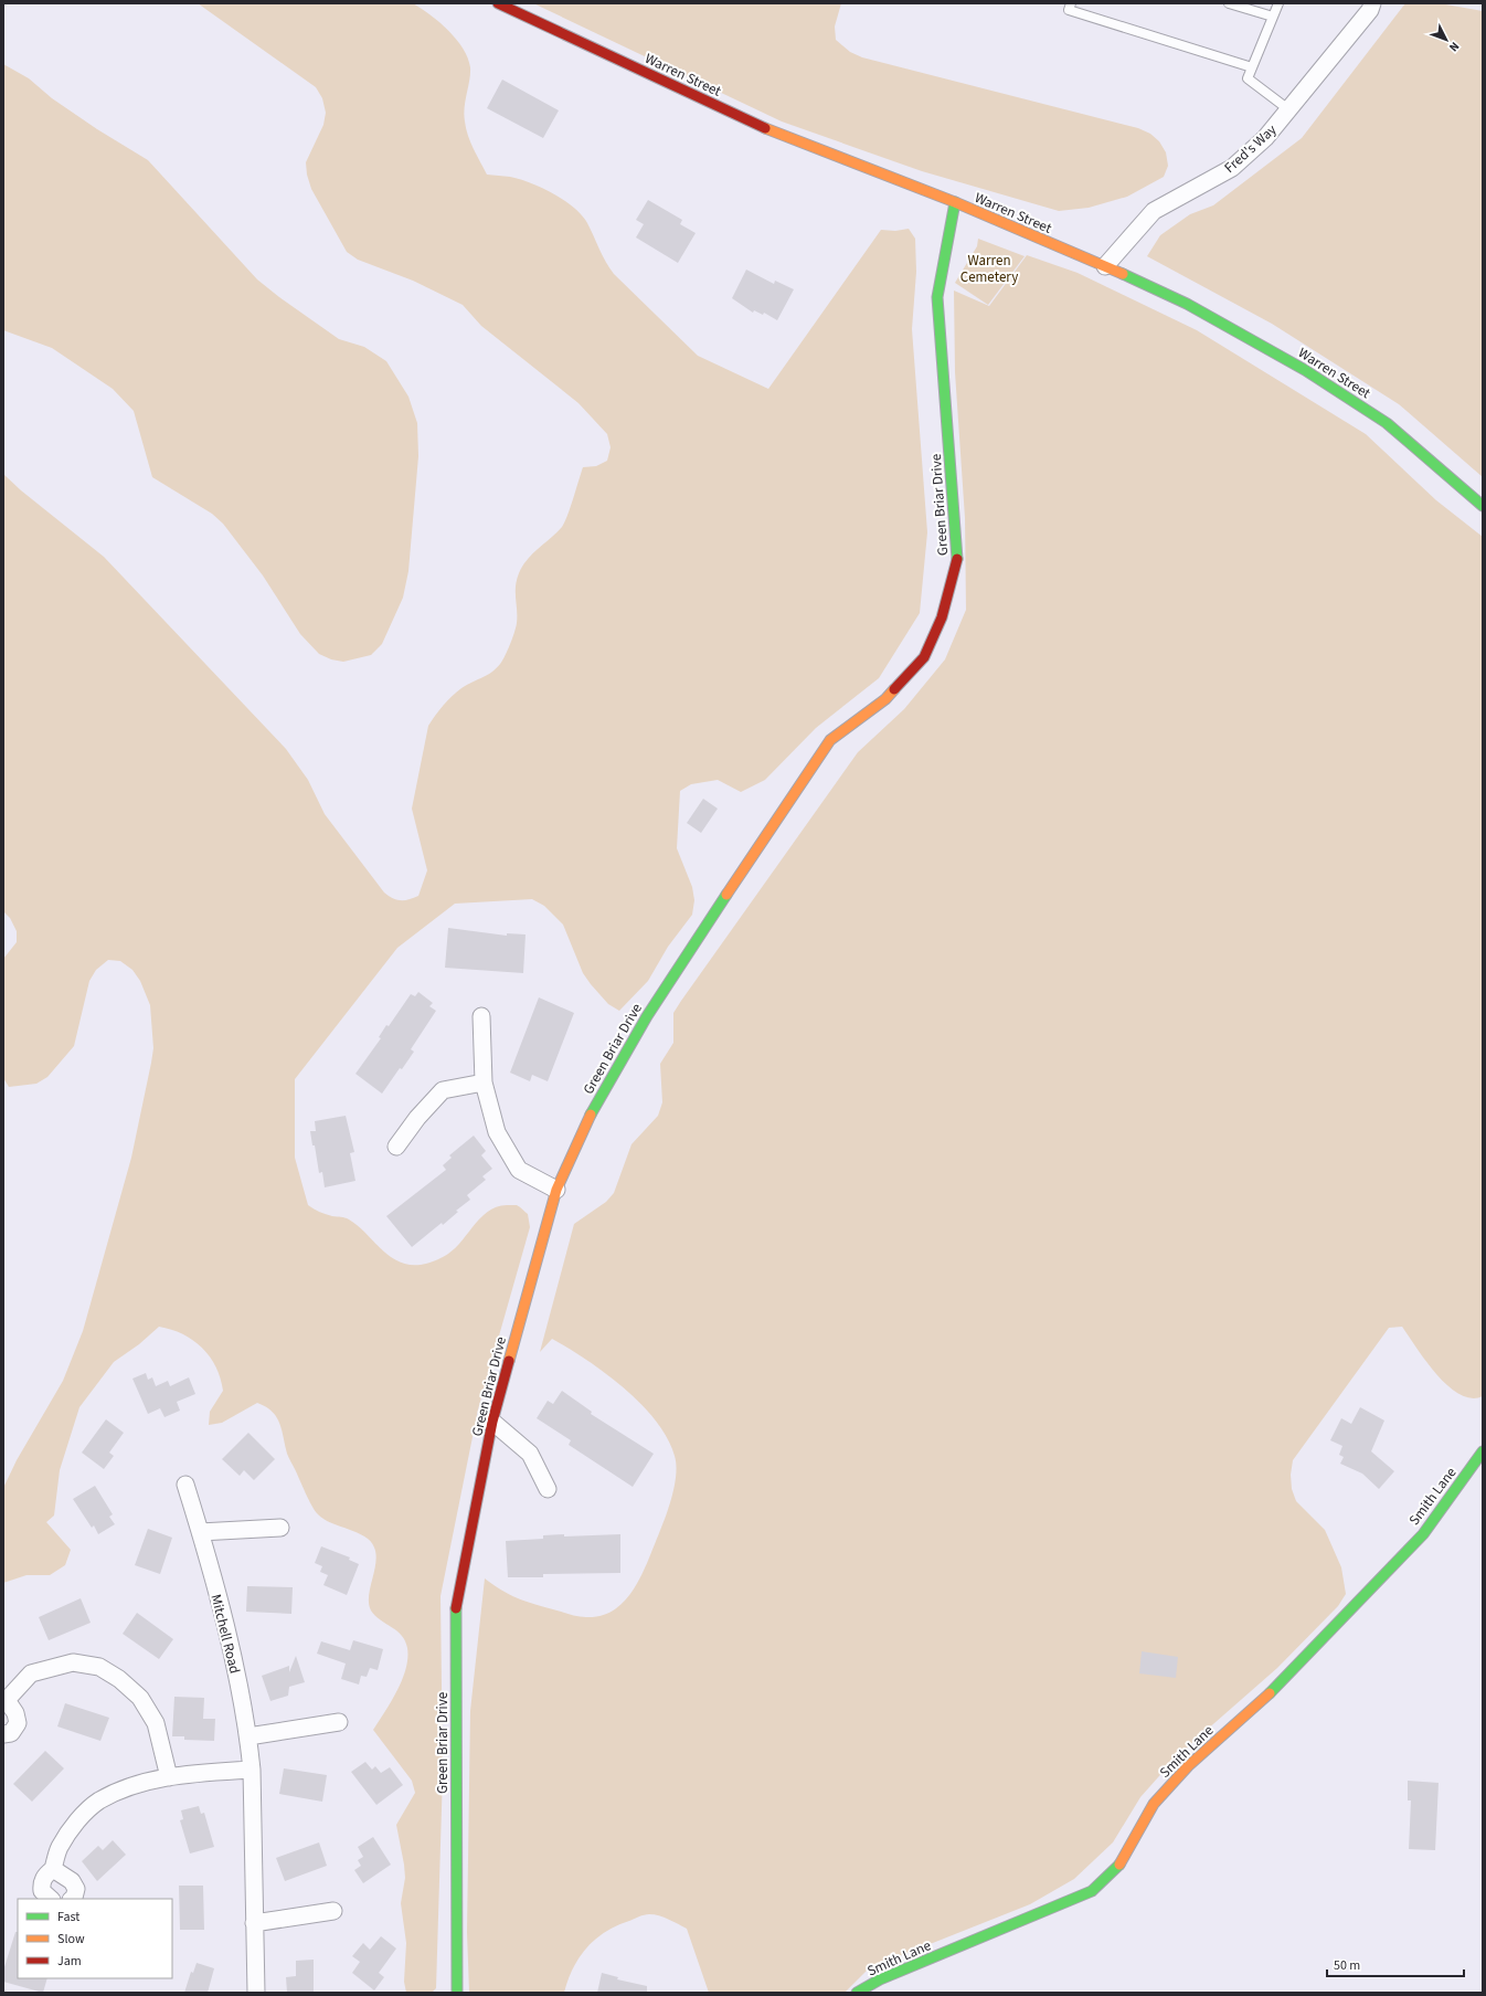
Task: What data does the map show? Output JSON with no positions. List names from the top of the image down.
{
  "streets": {
    "street": [
      "Warren Street",
      "Fred's Way",
      "Green Briar Drive",
      "Smith Lane",
      "Mitchell Road"
    ]
  },
  "crossings": [
    ["Warren Street", "Fred's Way"],
    ["Warren Street", "Green Briar Drive"]
  ],
  "parks": ["Warren Cemetery"],
  "legend": ["Fast", "Slow", "Jam"],
  "scale_bar": "50 m",
  "north": "bottom right"
}
